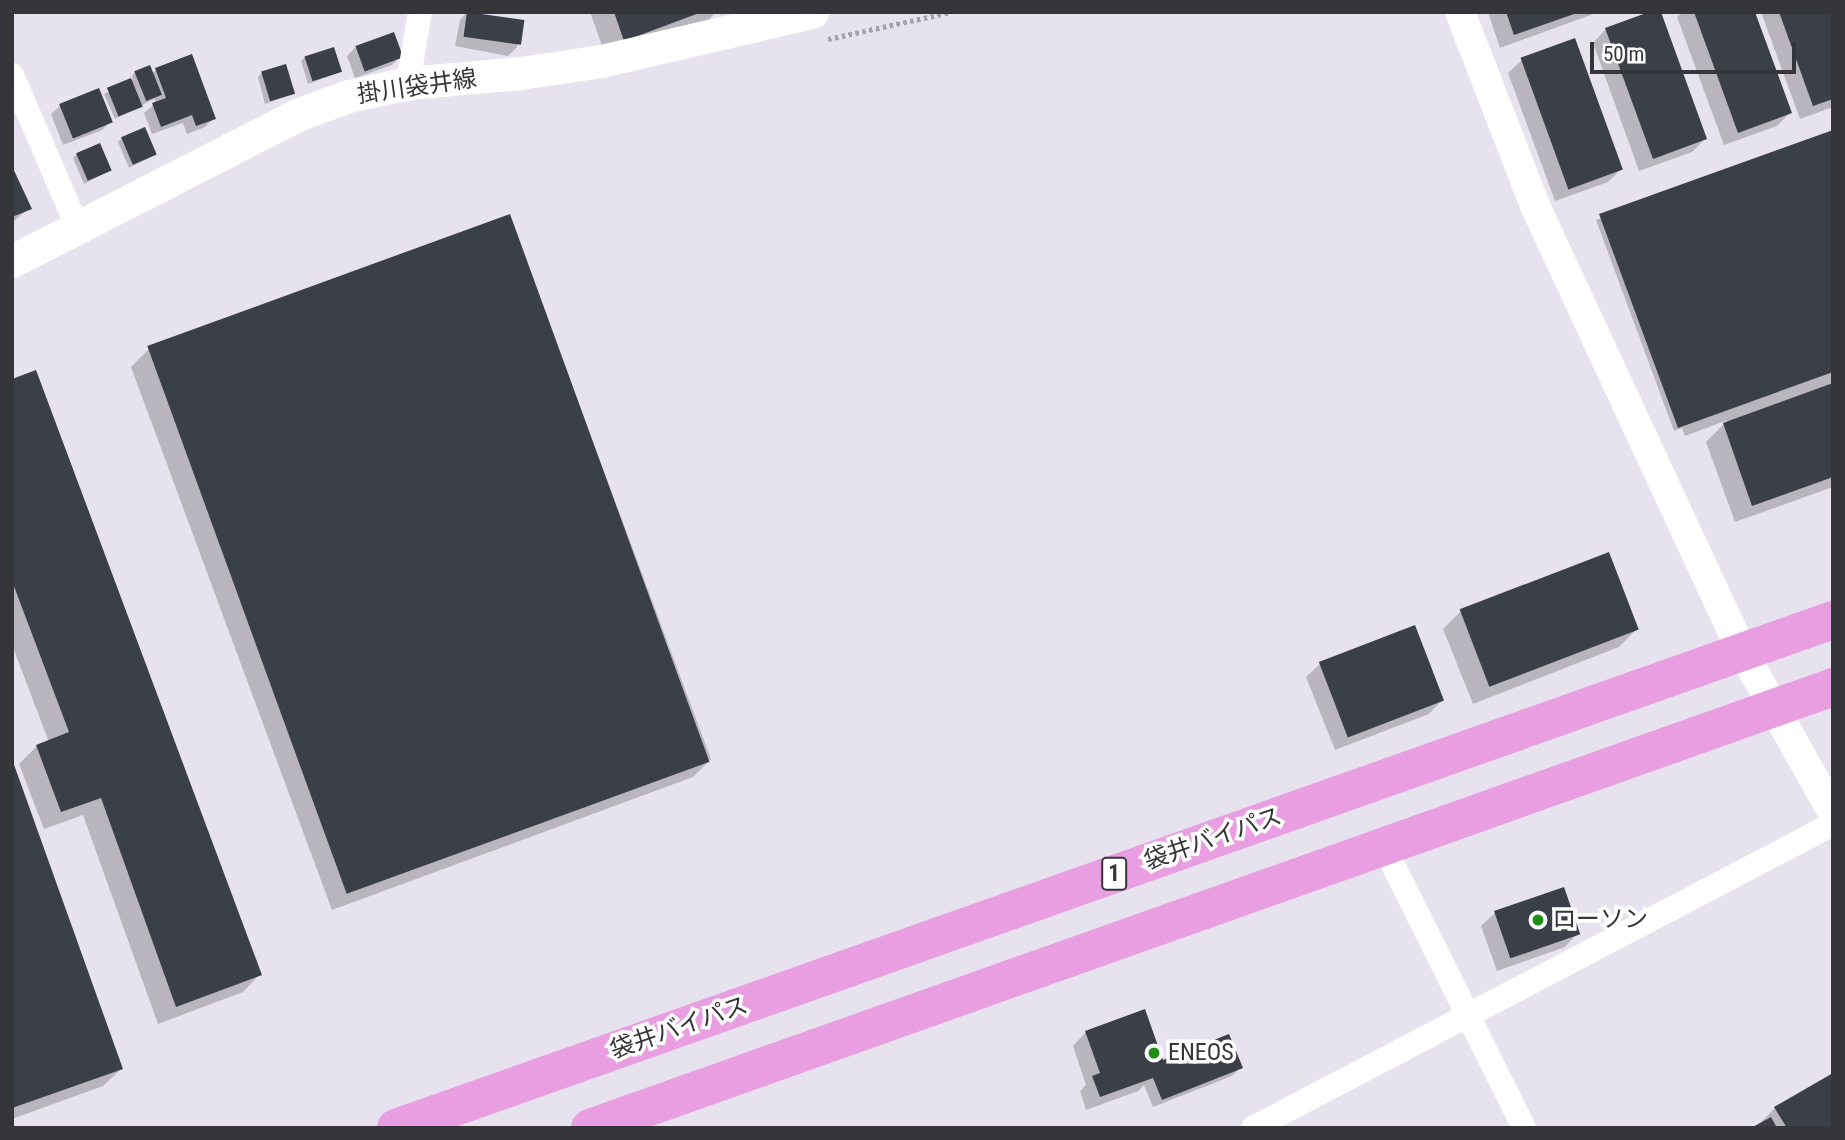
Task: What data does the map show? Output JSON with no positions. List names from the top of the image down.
{
  "streets": {
    "highway": ["袋井バイパス", "1"],
    "main road": ["掛川袋井線"]
  },
  "places": ["ローソン", "ENEOS"],
  "scale_bar": "50 m"
}
